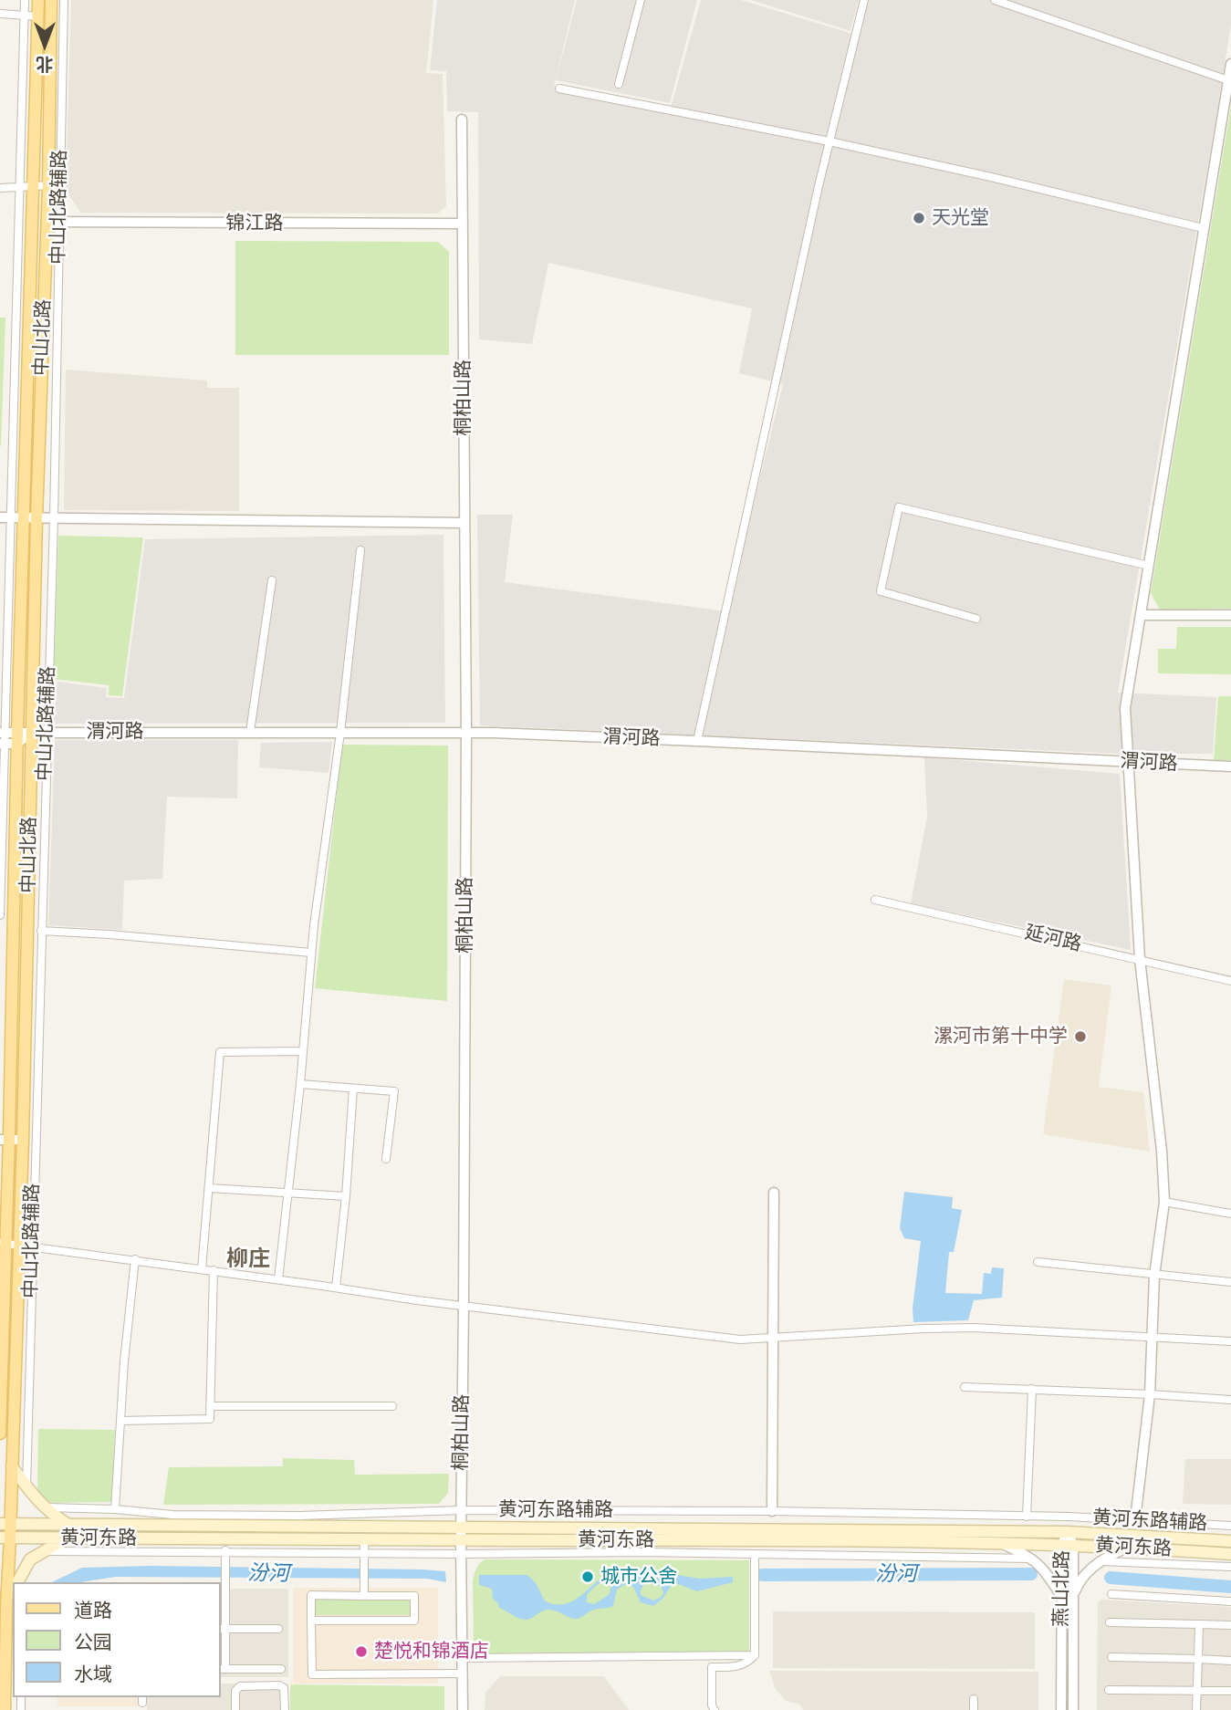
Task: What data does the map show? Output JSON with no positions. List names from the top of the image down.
{
  "streets": {
    "main road": ["中山北路", "黄河东路"],
    "street": [
      "中山北路辅路",
      "锦江路",
      "桐柏山路",
      "渭河路",
      "延河路",
      "黄河东路辅路",
      "燕山北路"
    ]
  },
  "crossings": [
    ["中山北路辅路", "锦江路"],
    ["中山北路辅路", "中山北路"],
    ["中山北路辅路", "渭河路"],
    ["锦江路", "中山北路"],
    ["锦江路", "桐柏山路"],
    ["中山北路", "渭河路"],
    ["中山北路", "黄河东路"],
    ["桐柏山路", "渭河路"],
    ["桐柏山路", "黄河东路辅路"],
    ["桐柏山路", "黄河东路"],
    ["黄河东路辅路", "黄河东路"],
    ["黄河东路辅路", "燕山北路"],
    ["黄河东路", "燕山北路"]
  ],
  "districts": ["柳庄"],
  "water": ["汾河"],
  "places": [
    "天光堂",
    "漯河市第十中学",
    "城市公舍",
    "楚悦和锦酒店"
  ],
  "legend": ["道路", "公园", "水域"],
  "north": "bottom"
}
